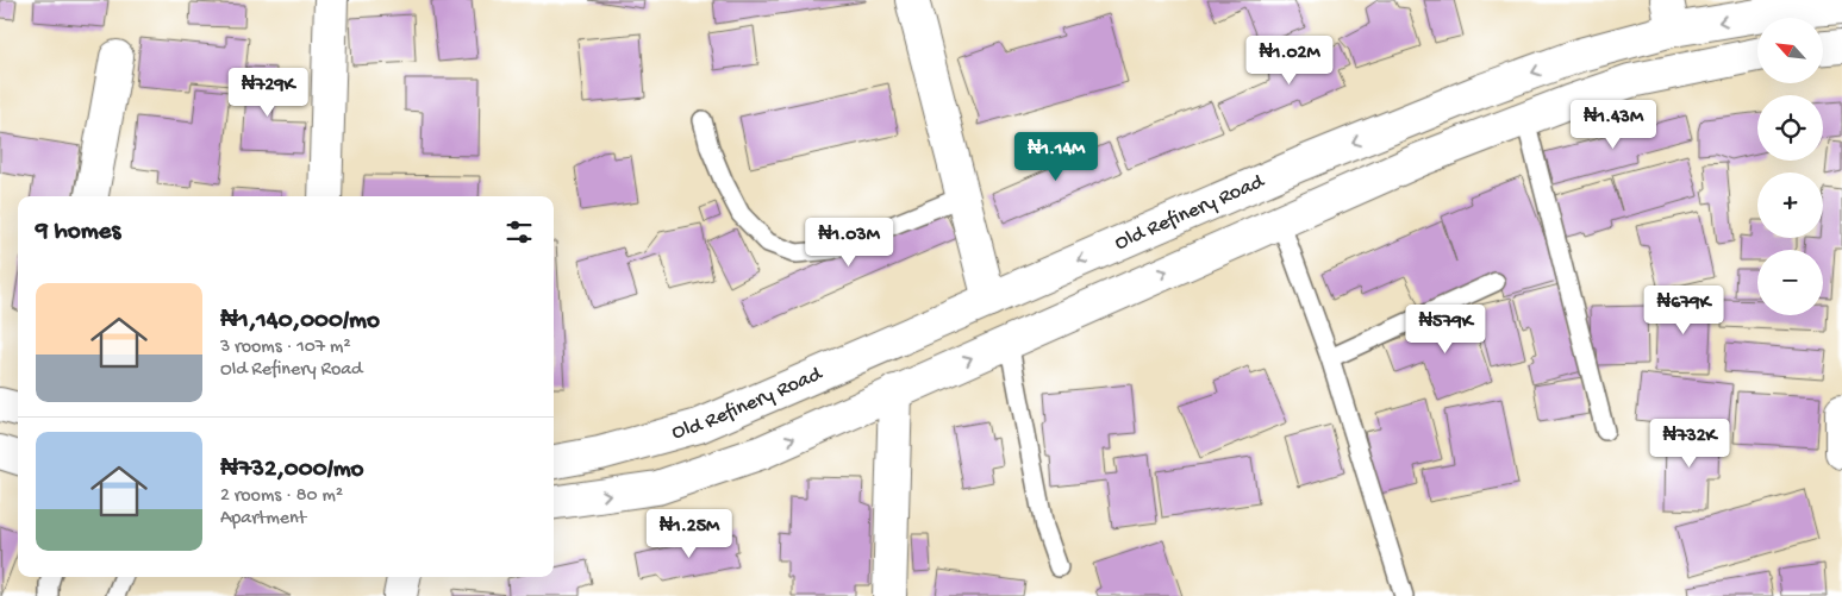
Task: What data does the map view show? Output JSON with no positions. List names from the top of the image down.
{
  "streets": {
    "main road": ["Old Refinery Road"]
  },
  "north": "top left",
  "page": {
    "map_buttons": ["+", "−"],
    "price": [
      "₦1.02M",
      "₦729K",
      "₦1.43M",
      "₦1.14M",
      "₦1.03M",
      "₦679K",
      "₦579K",
      "₦732K",
      "₦1.25M"
    ],
    "heading": "9 homes",
    "list": [
      {
        "name": "₦1,140,000/mo",
        "note": "3 rooms · 107 m² · Old Refinery Road"
      },
      {
        "name": "₦732,000/mo",
        "note": "2 rooms · 80 m² · Apartment"
      }
    ]
  }
}
